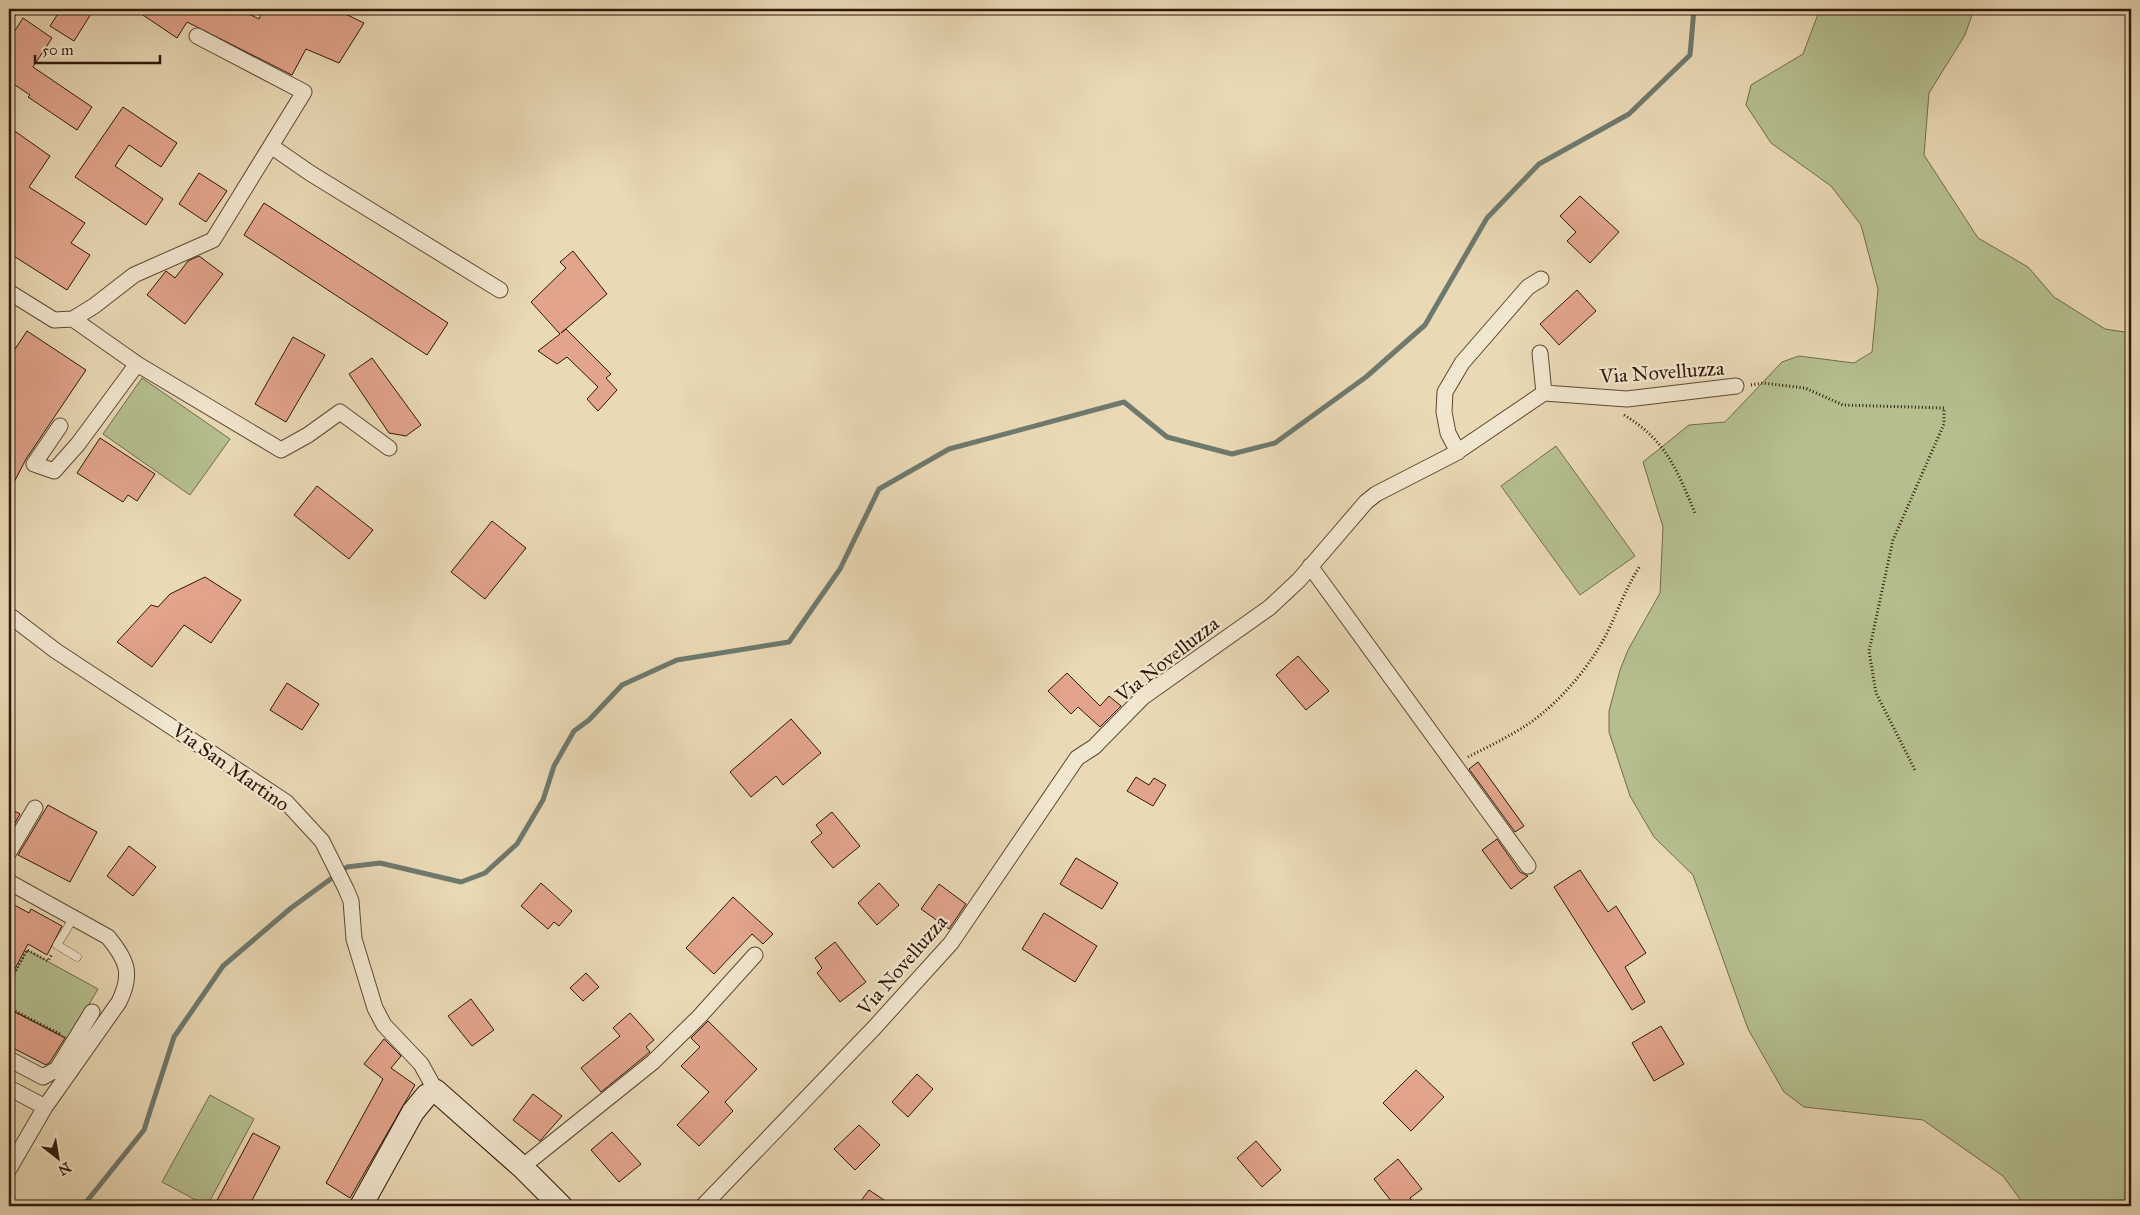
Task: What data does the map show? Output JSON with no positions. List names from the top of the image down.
{
  "streets": {
    "street": ["Via Novelluzza", "Via San Martino"]
  },
  "scale_bar": "50 m",
  "north": "bottom right"
}
